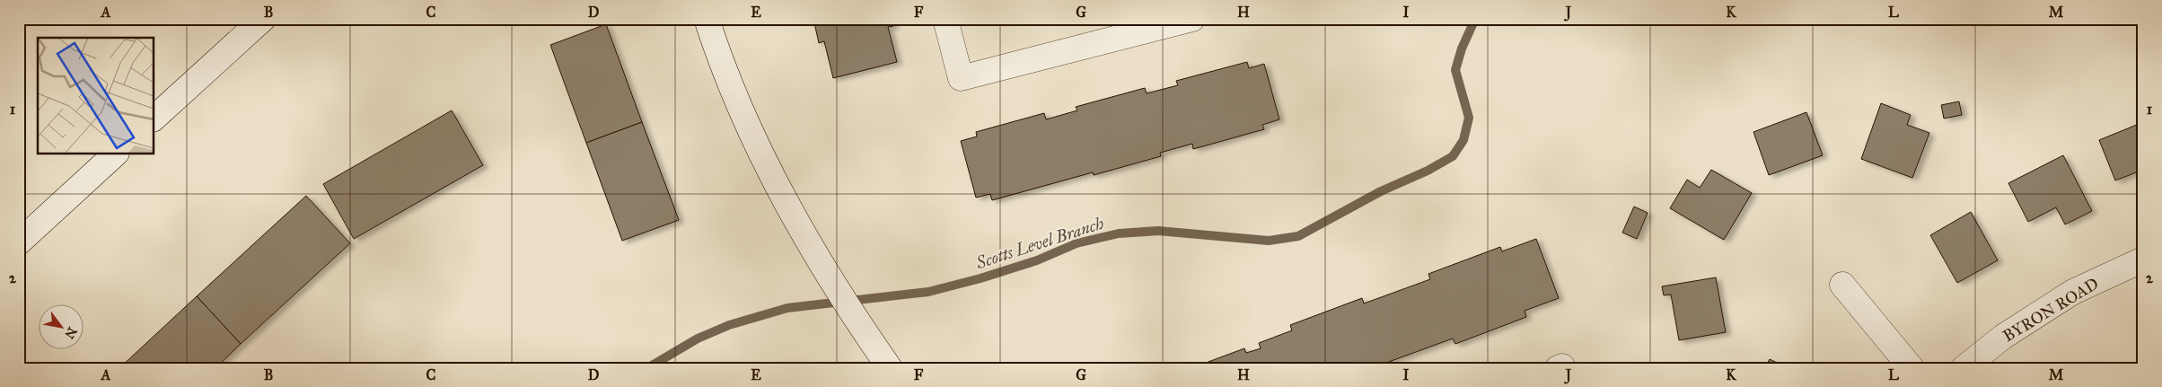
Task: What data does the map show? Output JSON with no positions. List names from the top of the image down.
{
  "streets": {
    "street": ["BYRON ROAD"]
  },
  "water": ["Scotts Level Branch"],
  "north": "bottom right",
  "grid": {
    "columns": [
      "A",
      "B",
      "C",
      "D",
      "E",
      "F",
      "G",
      "H",
      "I",
      "J",
      "K",
      "L",
      "M"
    ],
    "rows": ["1", "2"]
  }
}
